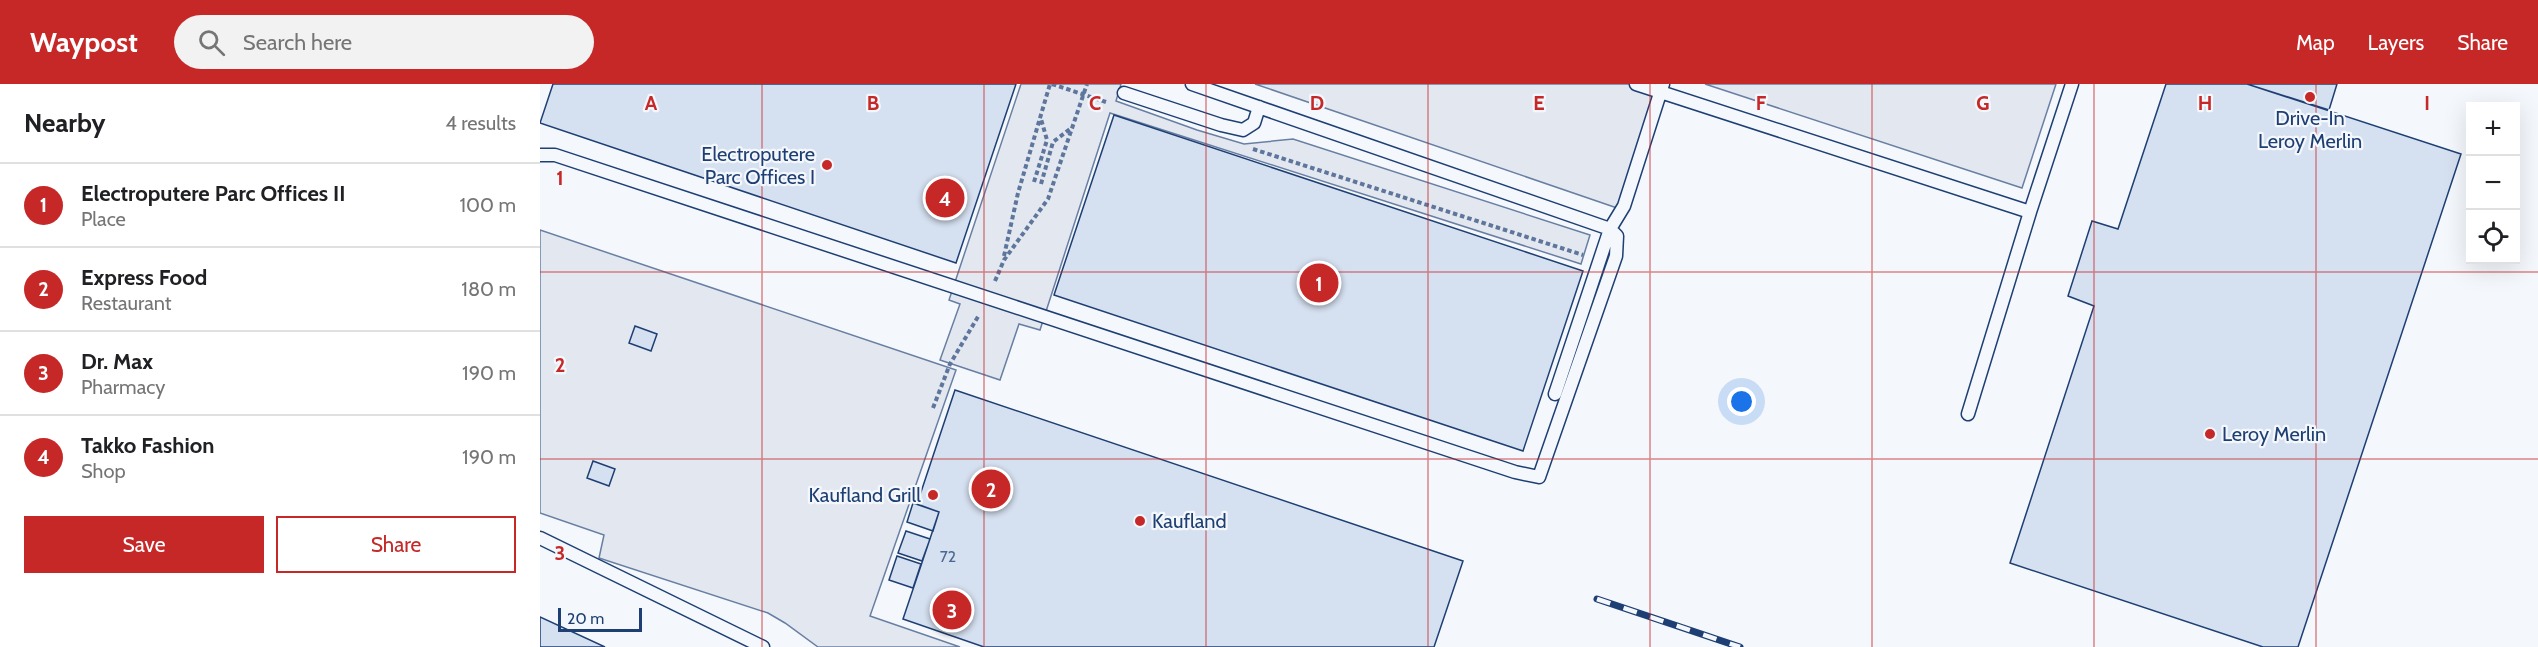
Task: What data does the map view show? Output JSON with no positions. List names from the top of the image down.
{
  "places": [
    "Drive-In Leroy Merlin",
    "Electroputere Parc Offices I",
    "Leroy Merlin",
    "Kaufland Grill",
    "Kaufland"
  ],
  "house_numbers": ["72"],
  "scale_bar": "20 m",
  "page": {
    "header": "Waypost",
    "search": "Search here",
    "nav": ["Map", "Layers", "Share"],
    "heading": ["Nearby", "4 results"],
    "map_buttons": ["+", "−"],
    "list": [
      {
        "mark": "1",
        "name": "Electroputere Parc Offices II",
        "note": "Place",
        "value": "100 m"
      },
      {
        "mark": "2",
        "name": "Express Food",
        "note": "Restaurant",
        "value": "180 m"
      },
      {
        "mark": "3",
        "name": "Dr. Max",
        "note": "Pharmacy",
        "value": "190 m"
      },
      {
        "mark": "4",
        "name": "Takko Fashion",
        "note": "Shop",
        "value": "190 m"
      }
    ],
    "pins": [
      "4",
      "1",
      "2",
      "3"
    ],
    "buttons": ["Save", "Share"],
    "scale": "20 m"
  },
  "grid": {
    "columns": [
      "A",
      "B",
      "C",
      "D",
      "E",
      "F",
      "G",
      "H",
      "I"
    ],
    "rows": ["1", "2", "3"]
  }
}
